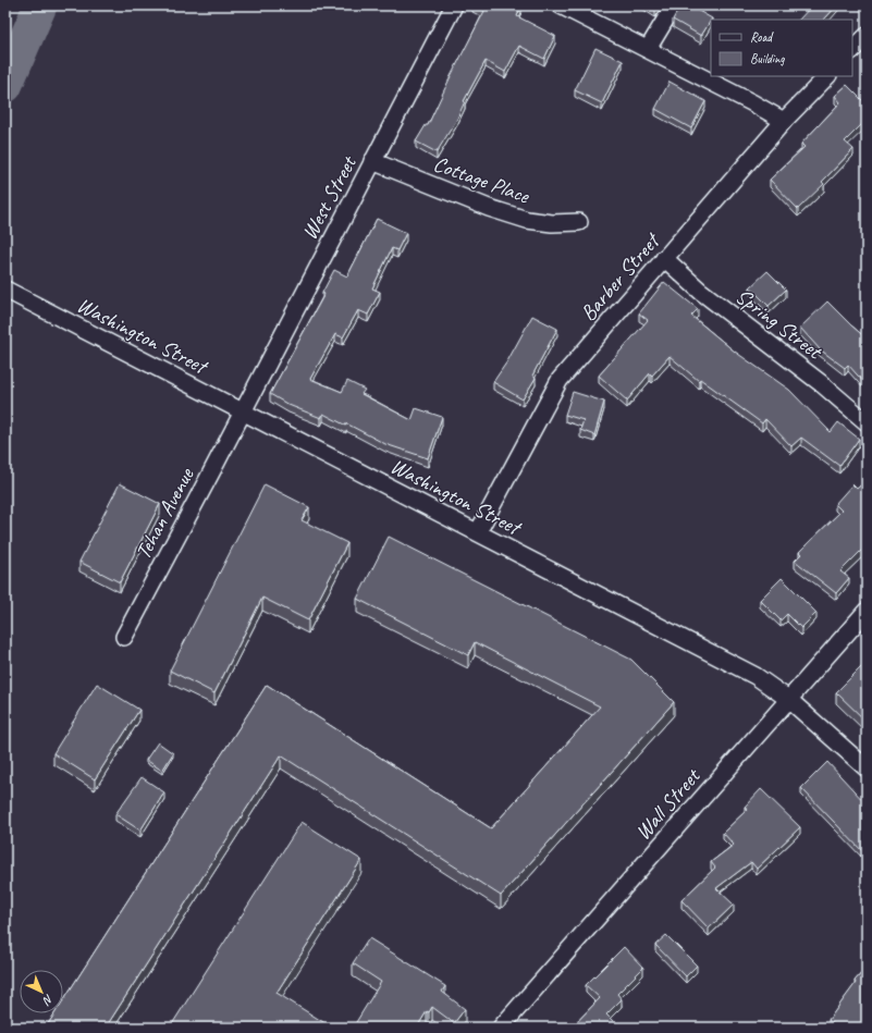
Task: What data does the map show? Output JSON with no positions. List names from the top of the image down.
{
  "streets": {
    "street": [
      "Cottage Place",
      "West Street",
      "Barber Street",
      "Spring Street",
      "Washington Street",
      "Tehan Avenue",
      "Wall Street"
    ]
  },
  "crossings": [
    ["Cottage Place", "West Street"],
    ["West Street", "Washington Street"],
    ["West Street", "Tehan Avenue"],
    ["Barber Street", "Spring Street"],
    ["Barber Street", "Washington Street"],
    ["Washington Street", "Tehan Avenue"],
    ["Washington Street", "Wall Street"]
  ],
  "legend": ["Road", "Building"],
  "north": "bottom right"
}
